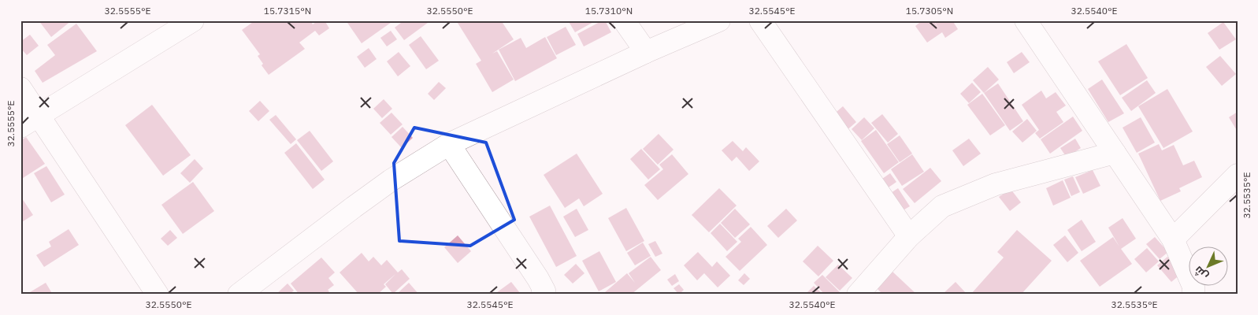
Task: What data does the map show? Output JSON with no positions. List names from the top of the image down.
{
  "north": "bottom left",
  "coordinates": [
    "32.5555°E",
    "15.7315°N",
    "32.5550°E",
    "15.7310°N",
    "32.5545°E",
    "15.7305°N",
    "32.5540°E",
    "32.5535°E"
  ]
}
